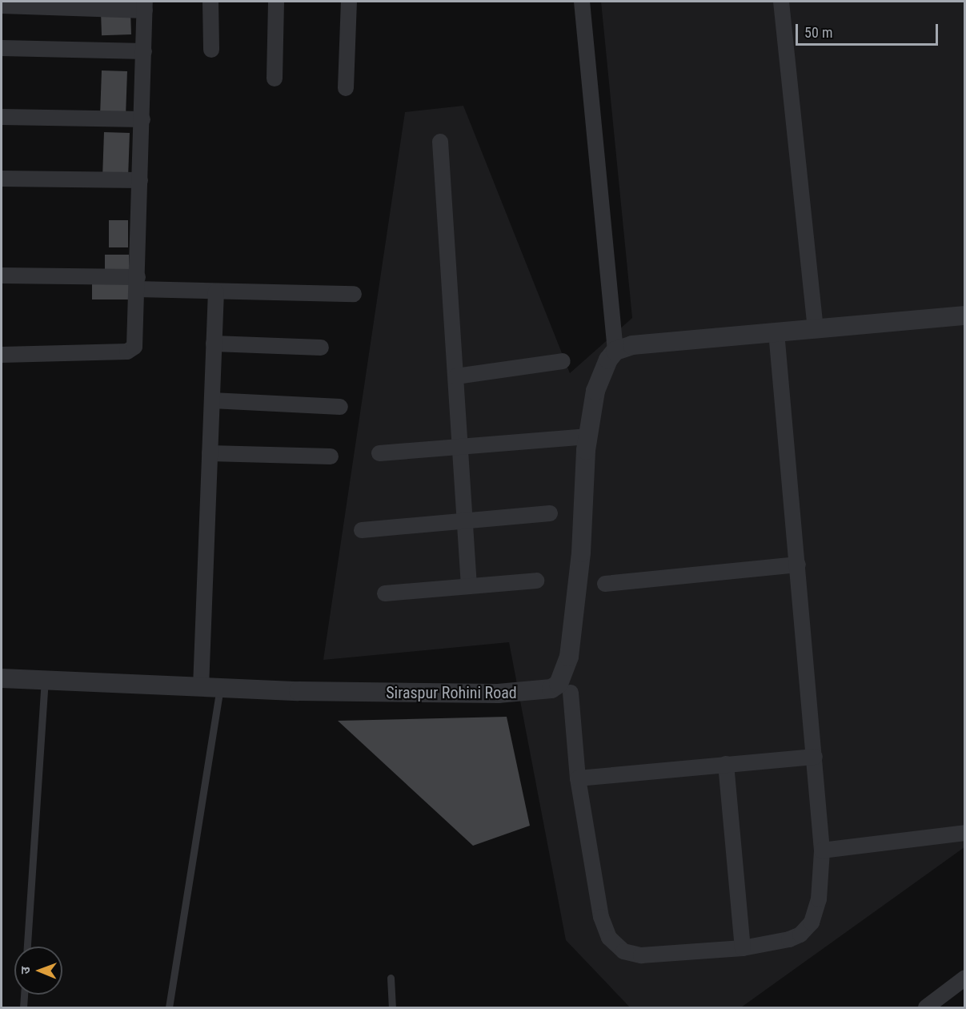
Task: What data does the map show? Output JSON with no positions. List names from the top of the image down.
{
  "streets": {
    "street": ["Siraspur Rohini Road"]
  },
  "scale_bar": "50 m",
  "north": "left"
}
